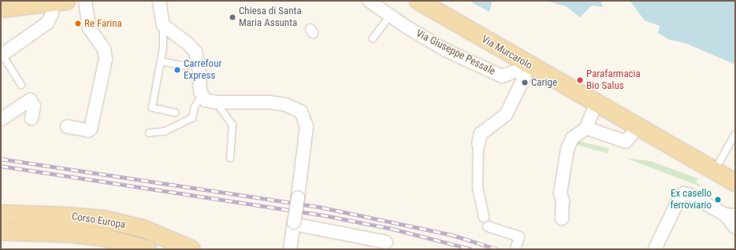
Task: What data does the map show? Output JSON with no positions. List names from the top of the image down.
{
  "streets": {
    "main road": ["Via Murcarolo", "Corso Europa"],
    "street": ["Via Giuseppe Pessale"]
  },
  "crossings": [
    ["Via Giuseppe Pessale", "Via Murcarolo"]
  ],
  "places": [
    "Chiesa di Santa Maria Assunta",
    "Re Farina",
    "Carrefour Express",
    "Parafarmacia Bio Salus",
    "Carige",
    "Ex casello ferroviario"
  ]
}
